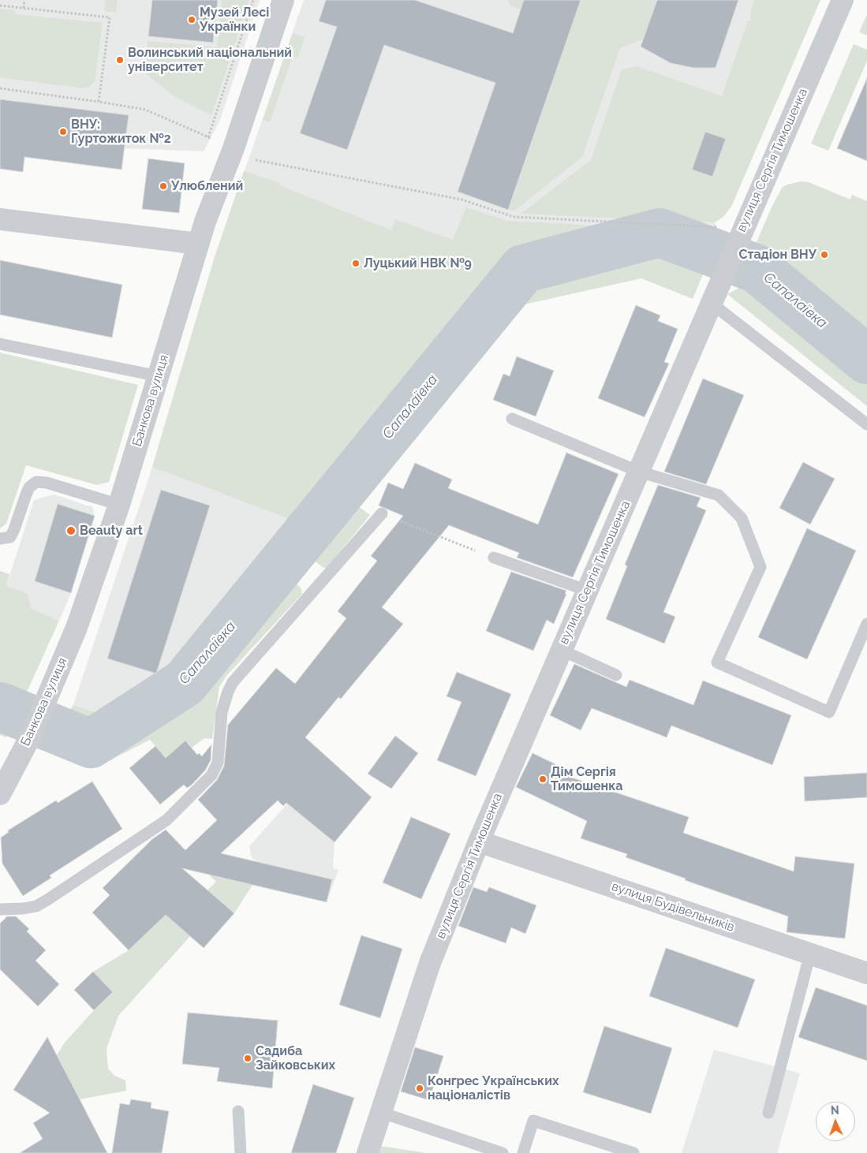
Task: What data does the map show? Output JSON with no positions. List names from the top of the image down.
{
  "streets": {
    "street": ["вулиця Сергія Тимошенка", "Банкова вулиця", "вулиця Будівельників"]
  },
  "crossings": [
    ["вулиця Сергія Тимошенка", "вулиця Будівельників"]
  ],
  "water": ["Сапалаївка"],
  "places": [
    "Музей Лесі Українки",
    "Волинський національний університет",
    "ВНУ: Гуртожиток №2",
    "Улюблений",
    "Стадіон ВНУ",
    "Луцький НВК №9",
    "Beauty art",
    "Дім Сергія Тимошенка",
    "Садиба Зайковських",
    "Конгрес Українських націоналістів"
  ],
  "north": "top"
}
